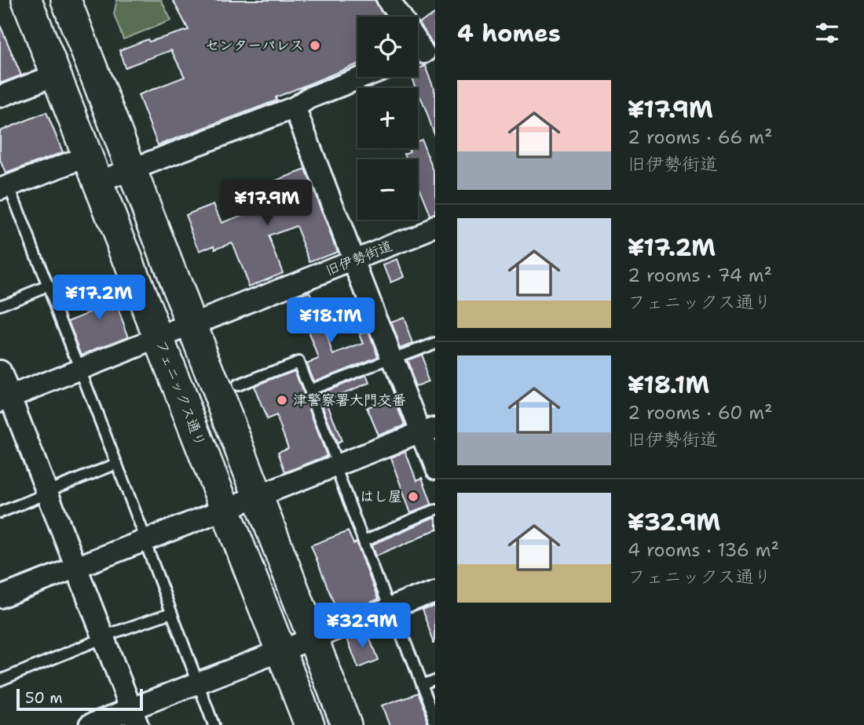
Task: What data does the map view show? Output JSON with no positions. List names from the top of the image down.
{
  "streets": {
    "street": ["旧伊勢街道", "フェニックス通り"]
  },
  "crossings": [
    ["旧伊勢街道", "フェニックス通り"]
  ],
  "places": ["センターパレス", "津警察署大門交番", "はし屋"],
  "scale_bar": "50 m",
  "page": {
    "heading": "4 homes",
    "map_buttons": ["+", "−"],
    "list": [
      {
        "name": "¥17.9M",
        "note": "2 rooms · 66 m² · 旧伊勢街道"
      },
      {
        "name": "¥17.2M",
        "note": "2 rooms · 74 m² · フェニックス通り"
      },
      {
        "name": "¥18.1M",
        "note": "2 rooms · 60 m² · 旧伊勢街道"
      },
      {
        "name": "¥32.9M",
        "note": "4 rooms · 136 m² · フェニックス通り"
      }
    ],
    "price": [
      "¥17.9M",
      "¥17.2M",
      "¥18.1M",
      "¥32.9M"
    ],
    "scale": "50 m"
  }
}
